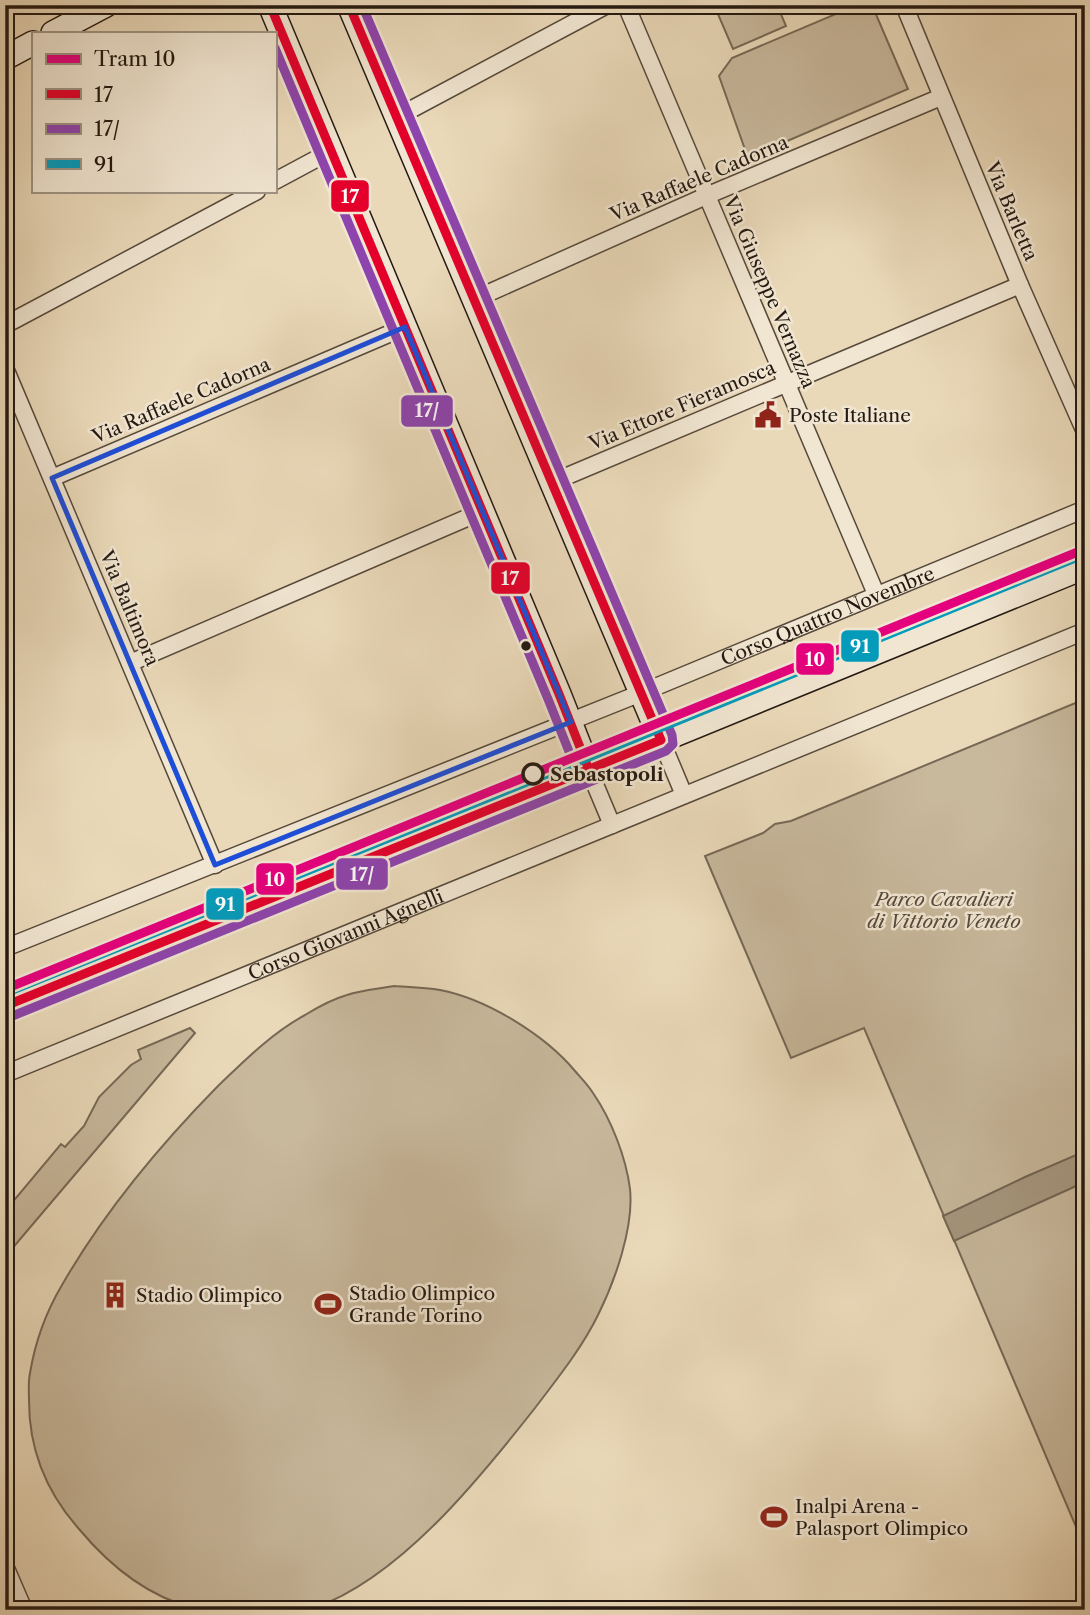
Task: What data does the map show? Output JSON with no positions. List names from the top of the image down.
{
  "streets": {
    "street": [
      "Via Raffaele Cadorna",
      "Via Barletta",
      "Via Giuseppe Vernazza",
      "Via Ettore Fieramosca",
      "Via Baltimora",
      "Corso Quattro Novembre",
      "Corso Giovanni Agnelli"
    ]
  },
  "crossings": [
    ["Via Raffaele Cadorna", "Via Barletta"],
    ["Via Raffaele Cadorna", "Via Giuseppe Vernazza"],
    ["Via Raffaele Cadorna", "Via Baltimora"],
    ["Via Barletta", "Via Ettore Fieramosca"],
    ["Via Giuseppe Vernazza", "Via Ettore Fieramosca"],
    ["Via Giuseppe Vernazza", "Corso Quattro Novembre"]
  ],
  "parks": ["Parco Cavalieri di Vittorio Veneto"],
  "places": {
    "public building": ["Poste Italiane"],
    "other": ["Sebastopoli"],
    "building": ["Stadio Olimpico"],
    "sports": ["Stadio Olimpico Grande Torino", "Inalpi Arena - Palasport Olimpico"]
  },
  "lines": [
    "transit line 17",
    "transit line 17/",
    "tram line 10",
    "transit line 91"
  ],
  "legend": [
    "Tram 10",
    "17",
    "17/",
    "91"
  ]
}
